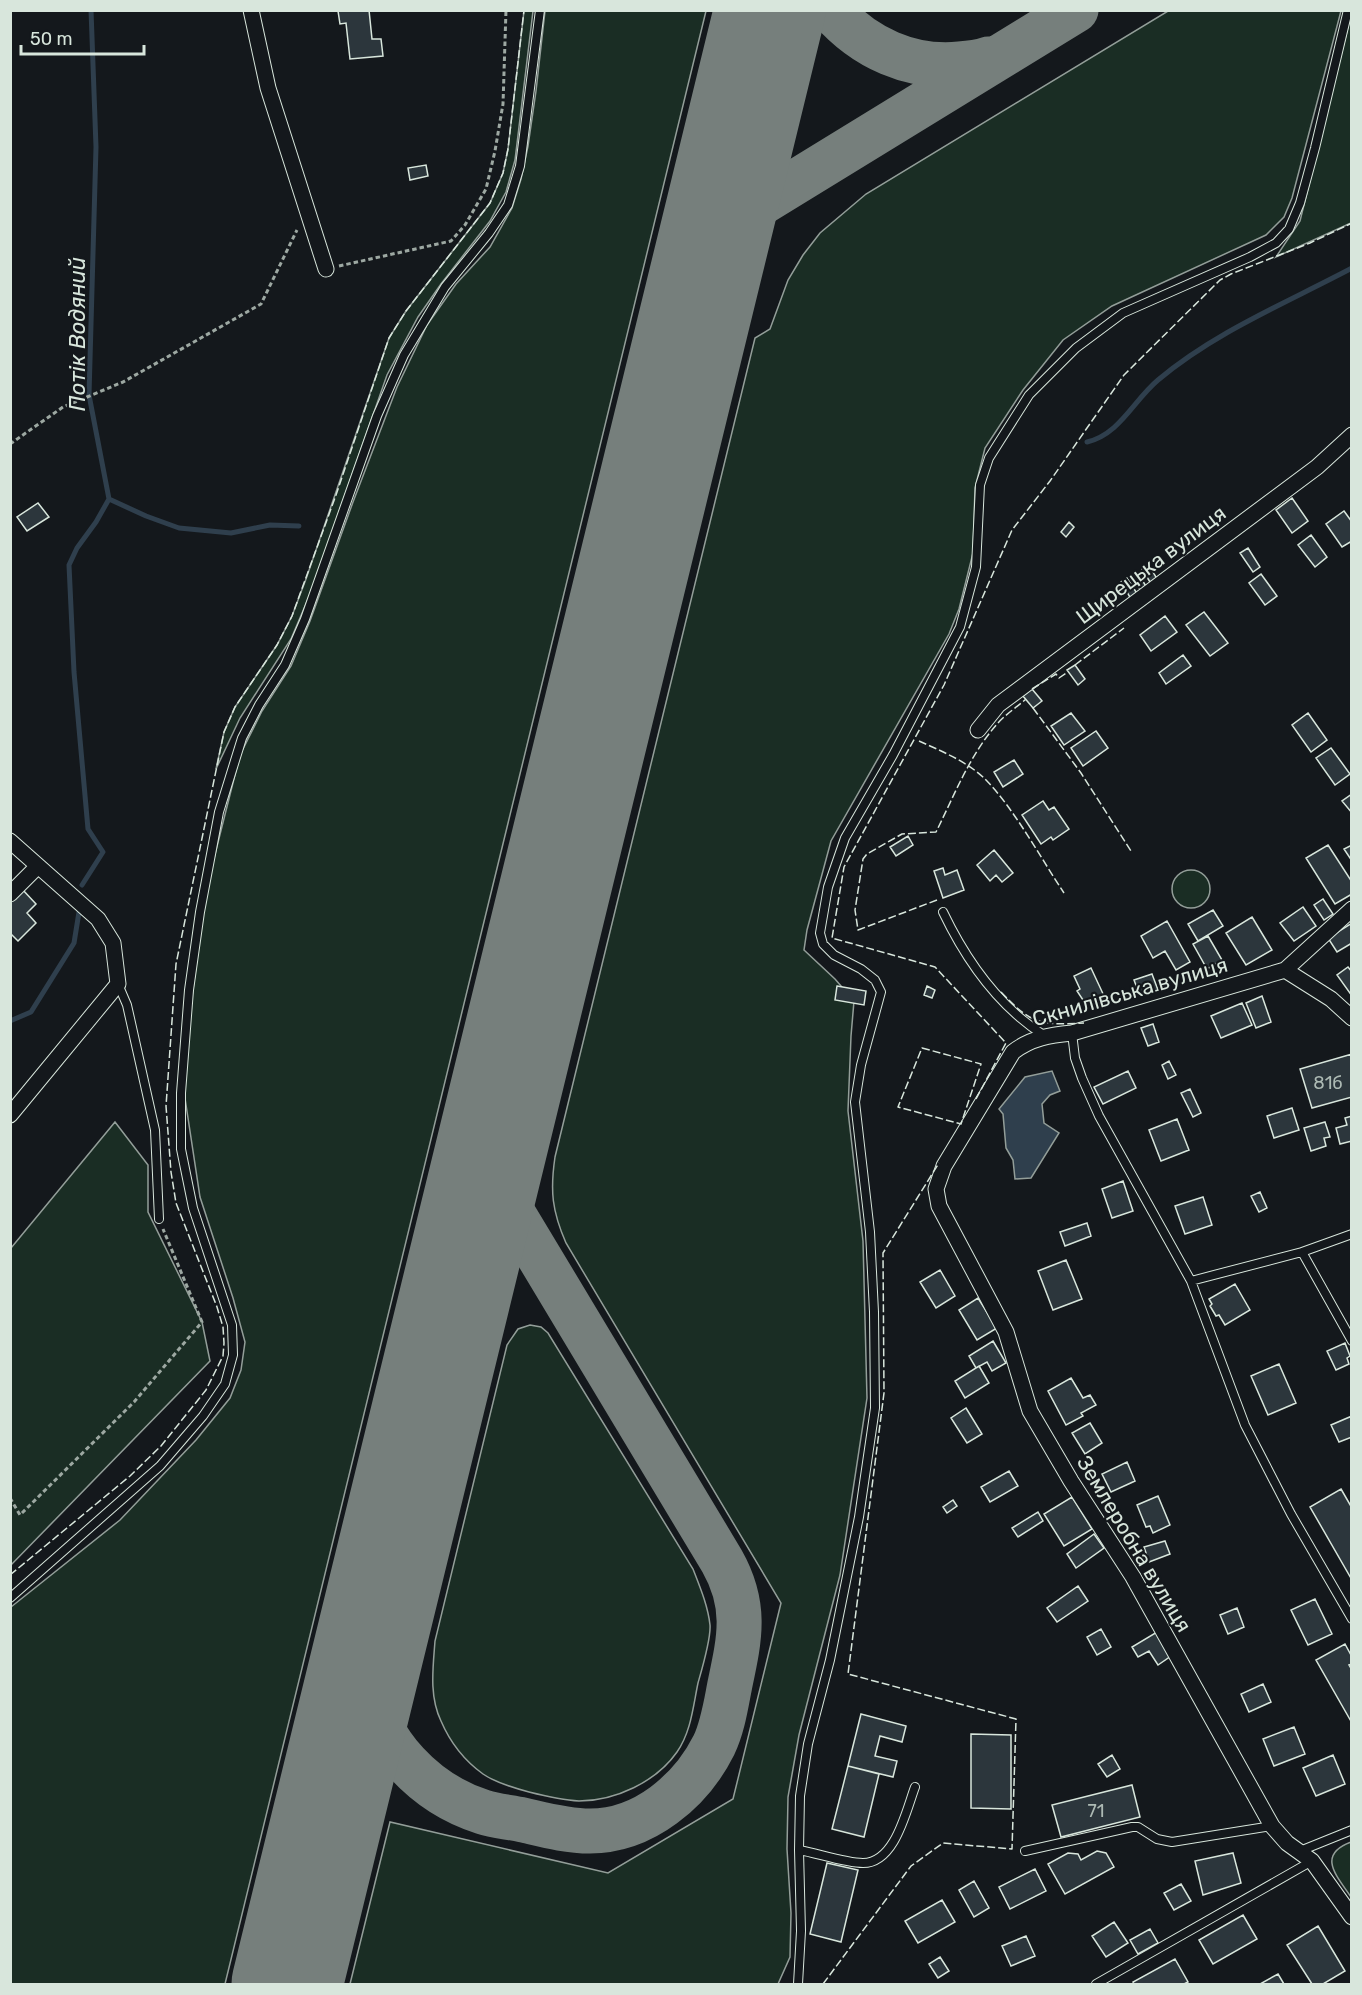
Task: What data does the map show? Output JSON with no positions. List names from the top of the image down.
{
  "streets": {
    "street": ["Щирецька вулиця", "Скнилівська вулиця", "Землеробна вулиця"]
  },
  "crossings": [
    ["Скнилівська вулиця", "Землеробна вулиця"]
  ],
  "water": ["Потік Водяний"],
  "house_numbers": ["81б", "71"],
  "scale_bar": "50 m"
}
